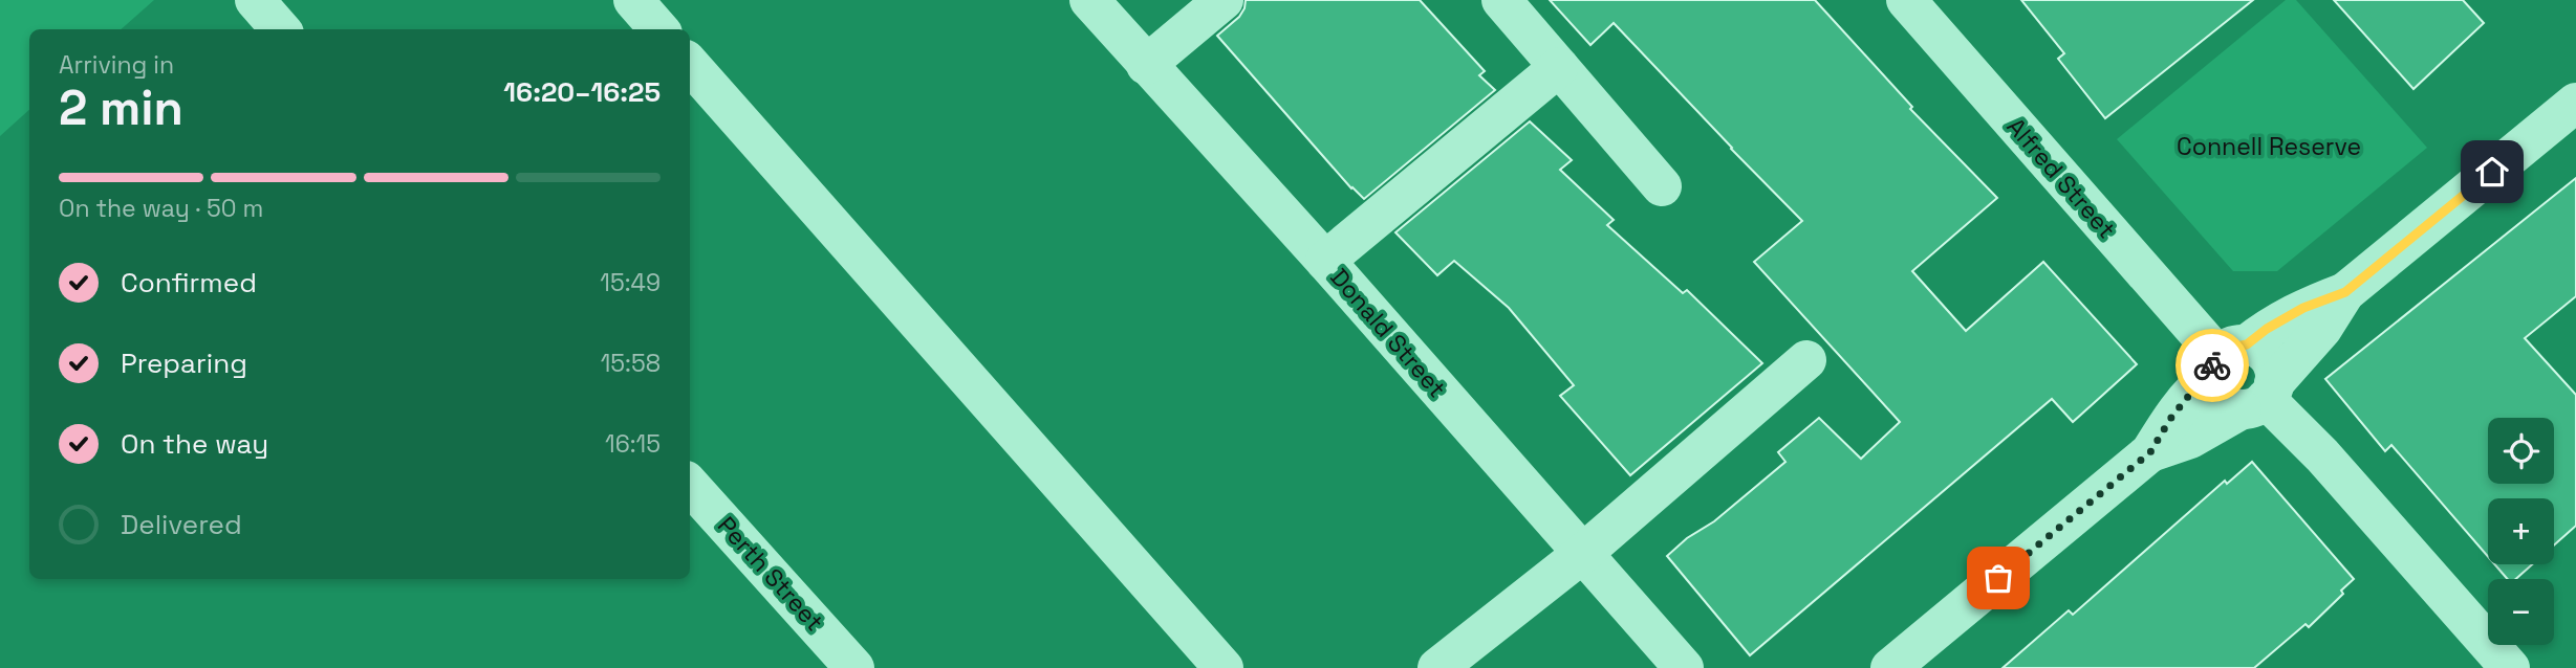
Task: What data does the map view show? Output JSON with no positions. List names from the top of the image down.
{
  "streets": {
    "street": ["Alfred Street", "Donald Street", "Perth Street"]
  },
  "parks": ["Connell Reserve"],
  "page": {
    "heading": ["2 min", "Arriving in", "16:20–16:25"],
    "bar": "On the way · 50 m",
    "list": [
      ["Confirmed", "15:49"],
      ["Preparing", "15:58"],
      ["On the way", "16:15"],
      "Delivered"
    ],
    "map_buttons": ["+", "−"]
  }
}
